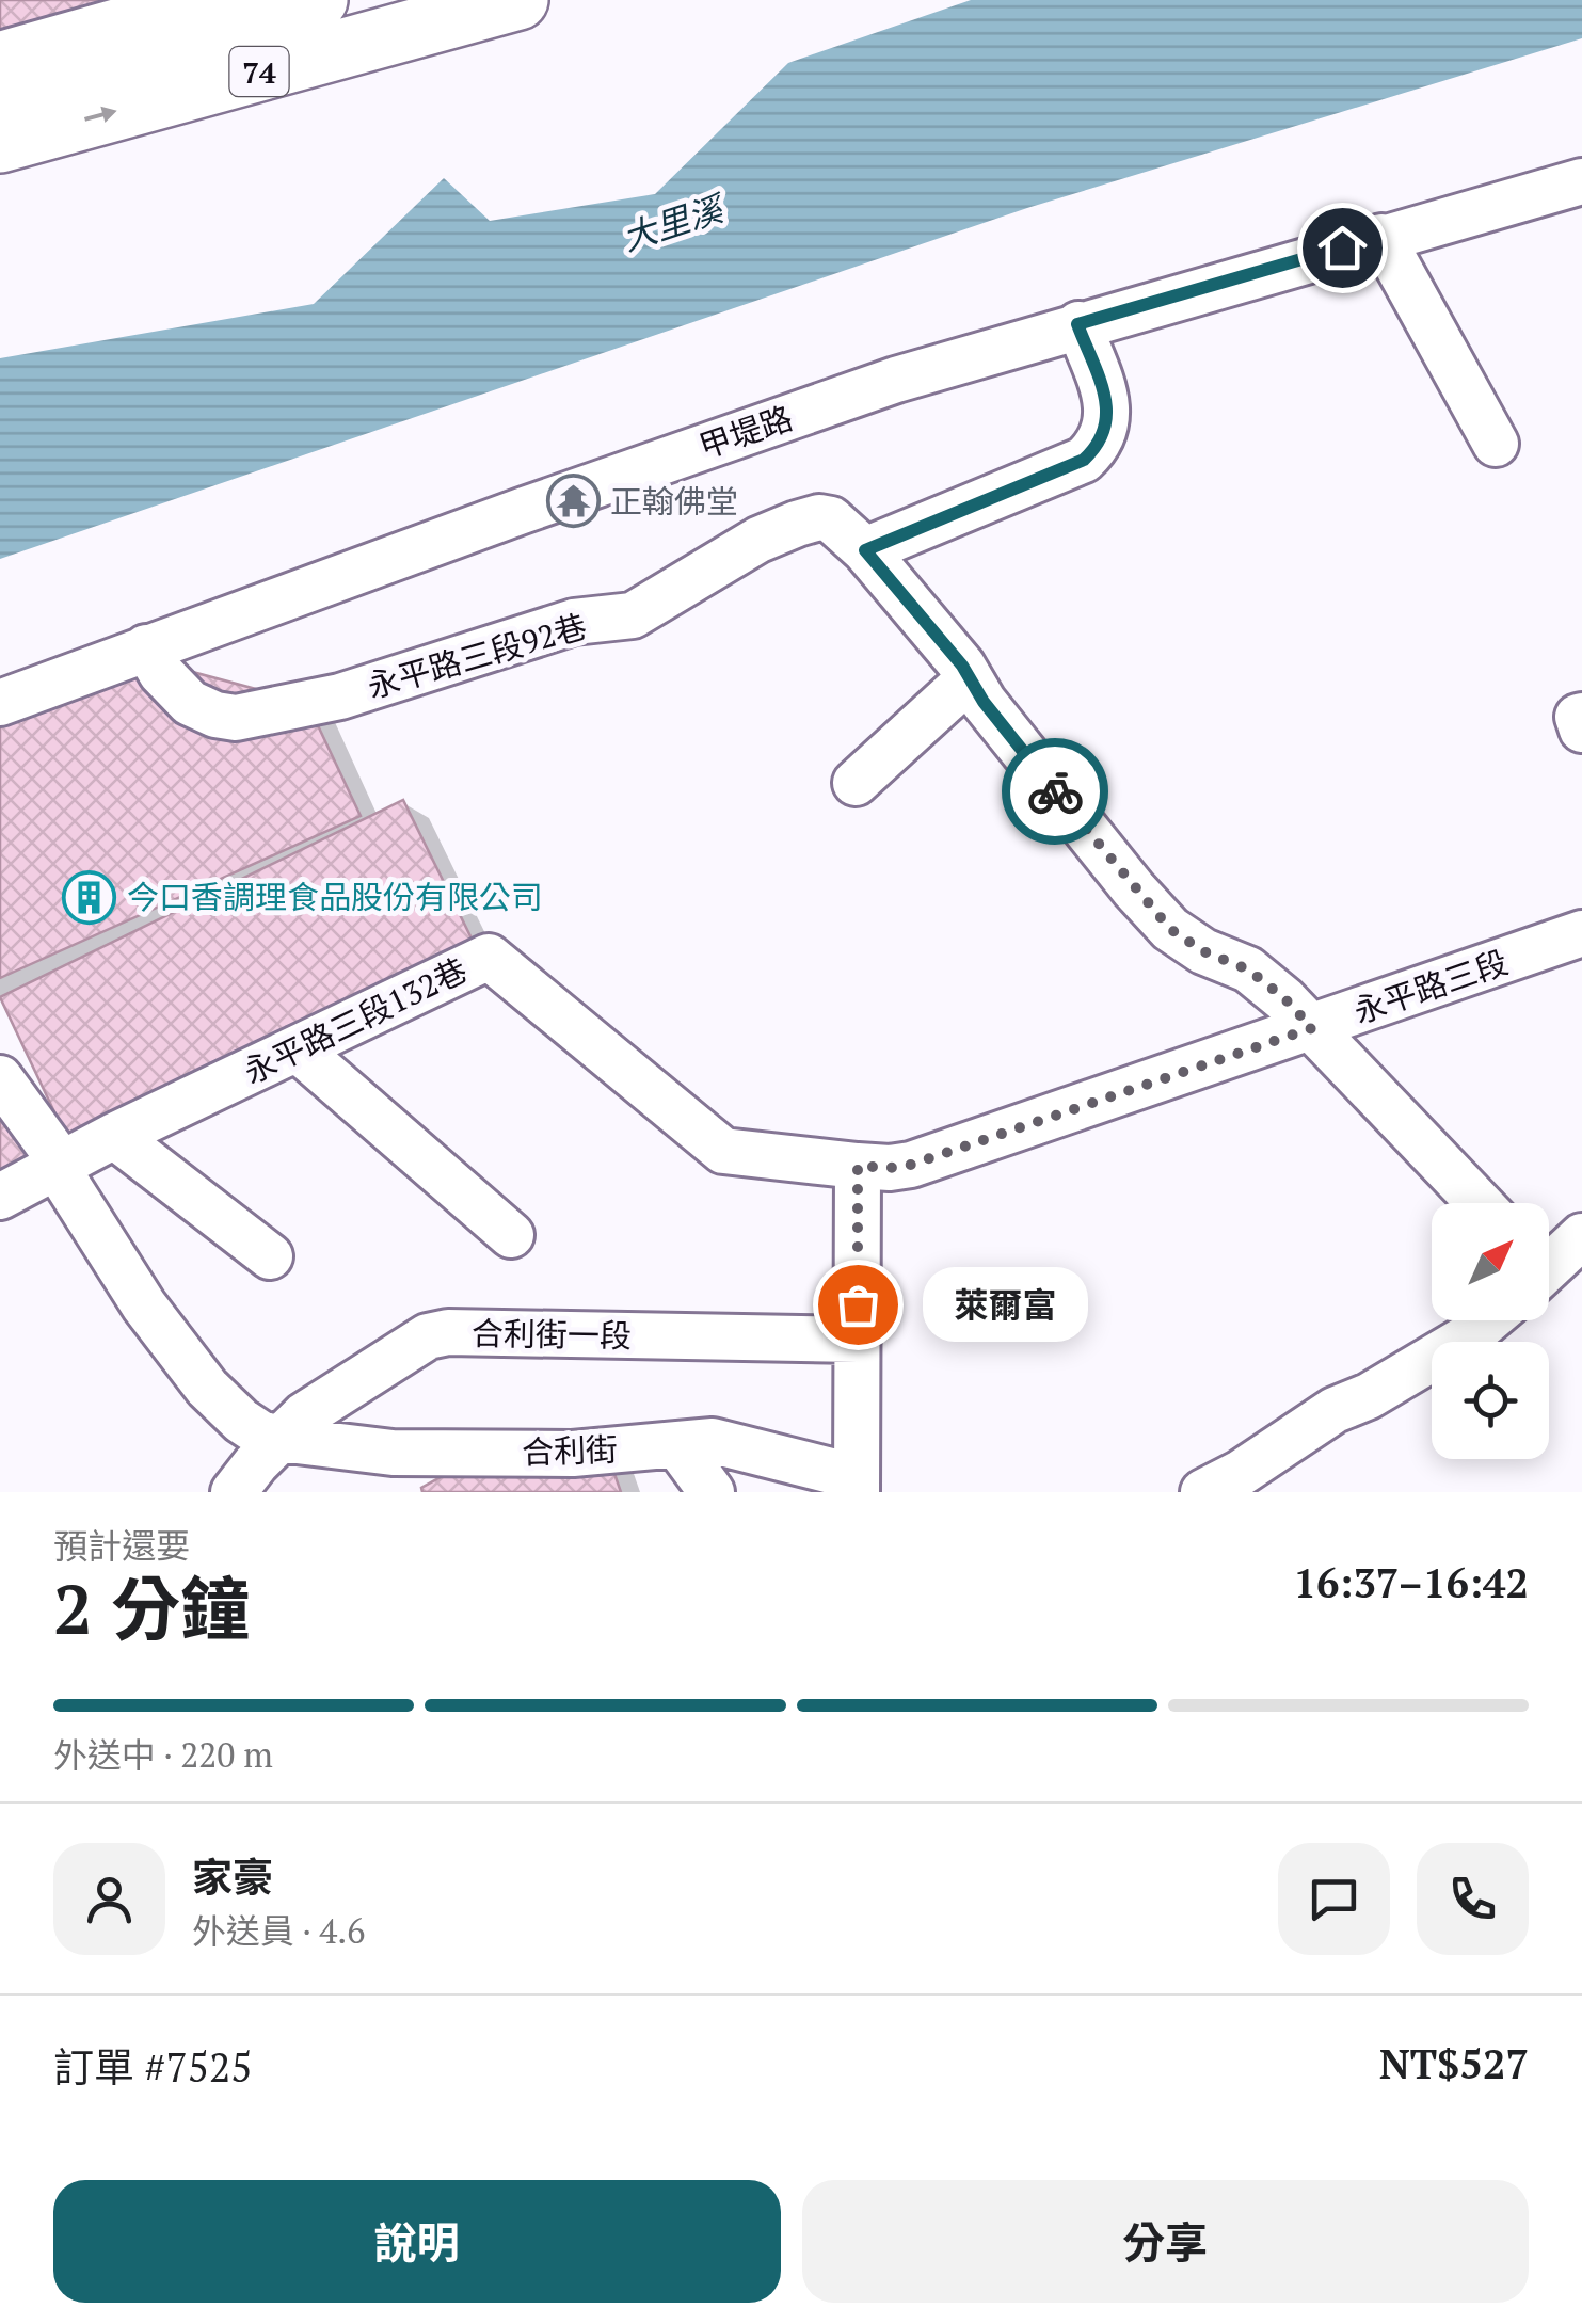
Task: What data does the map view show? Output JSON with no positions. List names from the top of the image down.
{
  "streets": {
    "highway": ["74"],
    "street": [
      "甲堤路",
      "永平路三段92巷",
      "永平路三段",
      "永平路三段132巷",
      "合利街一段",
      "合利街"
    ]
  },
  "crossings": [
    ["甲堤路", "永平路三段92巷"],
    ["永平路三段92巷", "永平路三段"],
    ["永平路三段", "永平路三段132巷"],
    ["永平路三段132巷", "合利街"],
    ["合利街一段", "合利街"]
  ],
  "water": ["大里溪"],
  "places": {
    "temple": ["正翰佛堂"],
    "building": ["今口香調理食品股份有限公司"],
    "other": ["萊爾富"]
  },
  "north": "top right",
  "page": {
    "bubble": "萊爾富",
    "heading": ["2 分鐘", "預計還要", "16:37–16:42"],
    "panel": [
      "家豪",
      "外送員 · 4.6",
      "訂單 #7525",
      "NT$527"
    ],
    "bar": "外送中 · 220 m",
    "buttons": ["說明", "分享"]
  }
}
